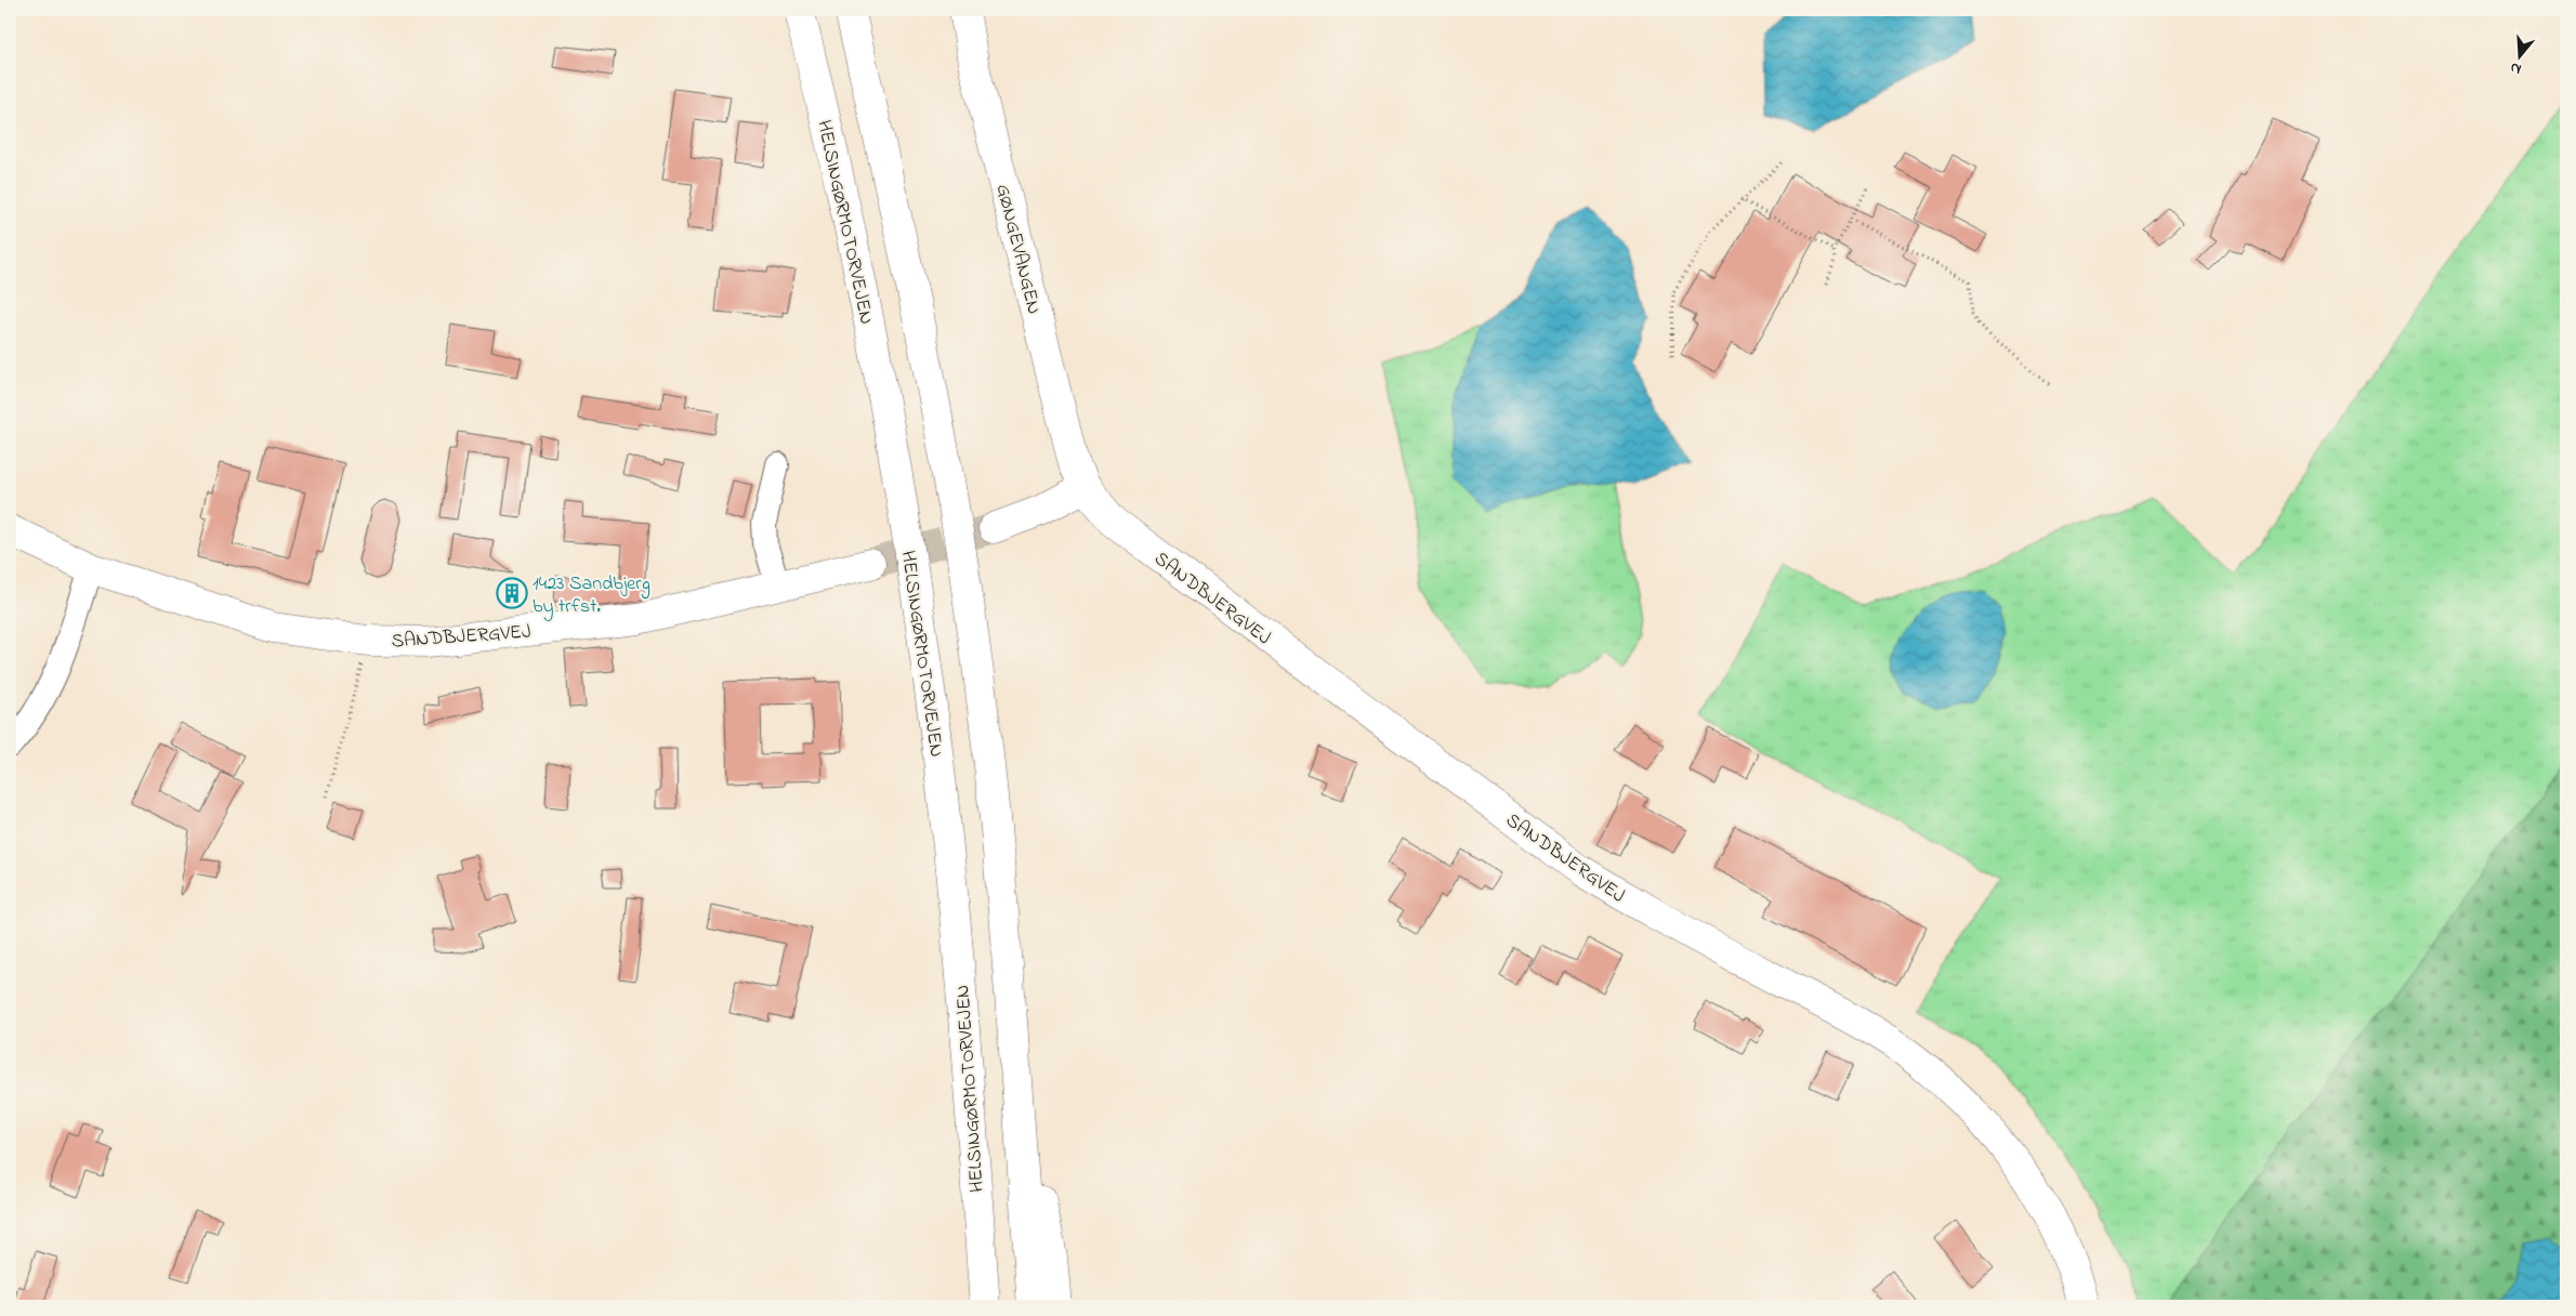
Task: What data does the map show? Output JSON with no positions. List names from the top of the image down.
{
  "streets": {
    "main road": ["HELSINGØRMOTORVEJEN", "GØNGEVANGEN", "SANDBJERGVEJ"]
  },
  "crossings": [
    ["GØNGEVANGEN", "SANDBJERGVEJ"]
  ],
  "places": {
    "building": ["1423 Sandbjerg by trfst."]
  },
  "north": "bottom"
}
